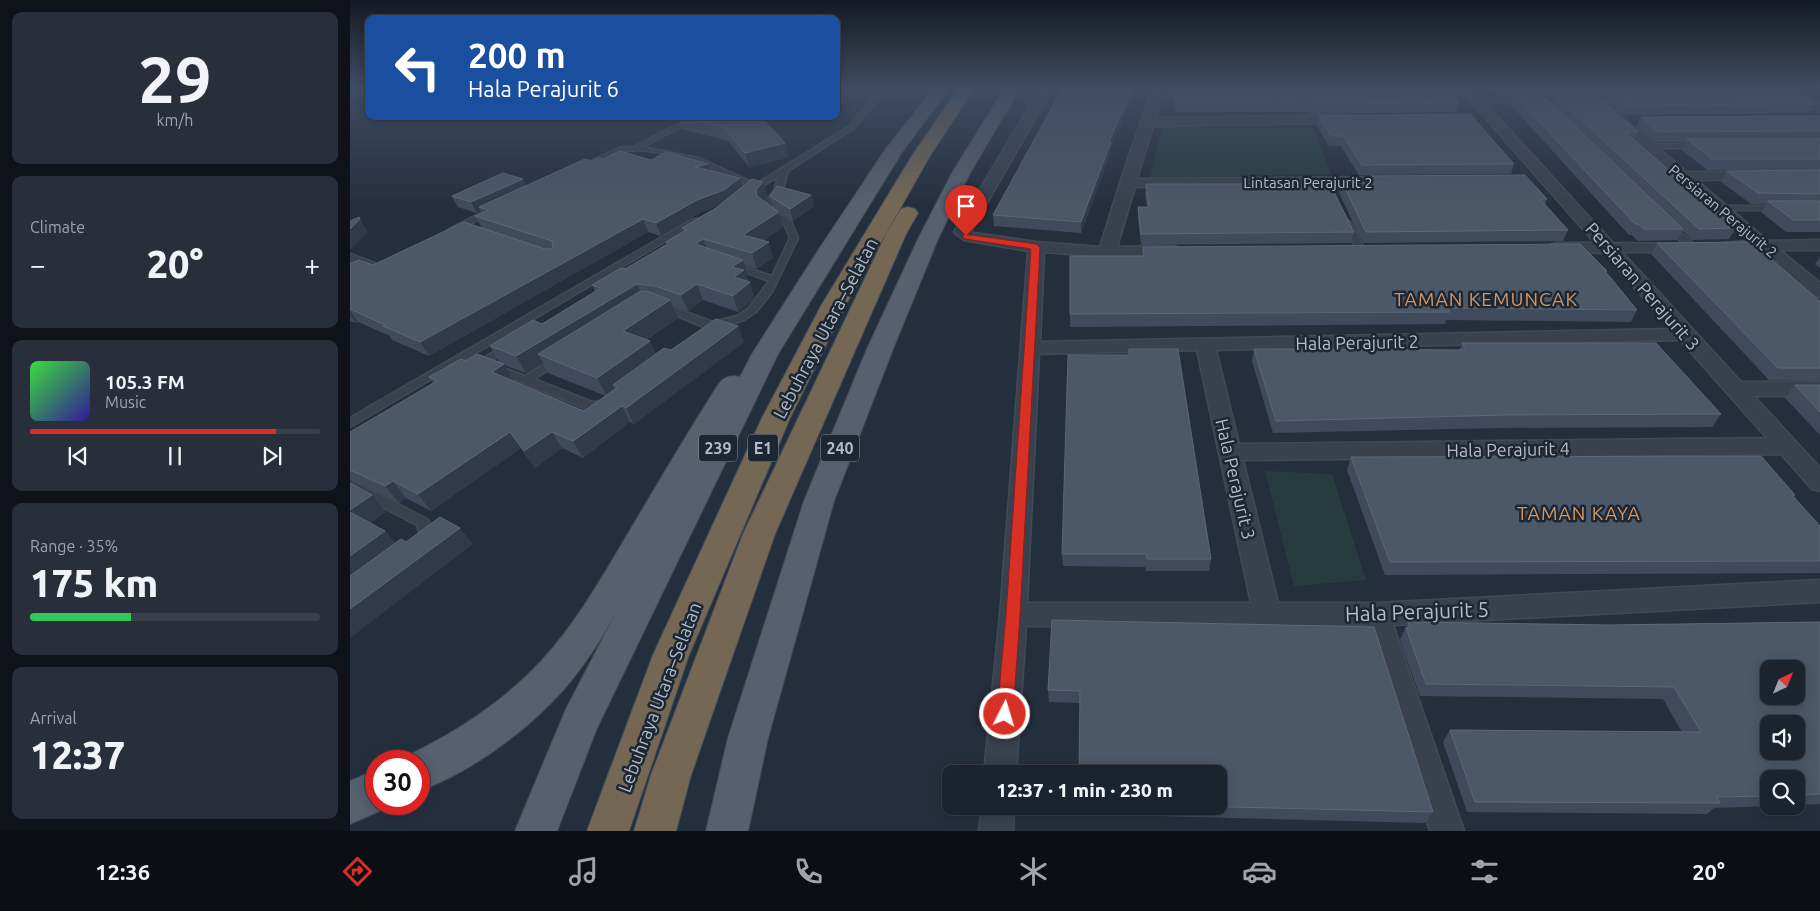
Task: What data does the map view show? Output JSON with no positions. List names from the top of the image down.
{
  "streets": {
    "highway": ["Lebuhraya Utara–Selatan", "E1"],
    "main road": ["239", "240"],
    "street": [
      "Lintasan Perajurit 2",
      "Persiaran Perajurit 2",
      "Persiaran Perajurit 3",
      "Hala Perajurit 2",
      "Hala Perajurit 4",
      "Hala Perajurit 3",
      "Hala Perajurit 5"
    ]
  },
  "crossings": [
    ["Persiaran Perajurit 3", "Hala Perajurit 2"],
    ["Persiaran Perajurit 3", "Hala Perajurit 4"],
    ["Hala Perajurit 2", "Hala Perajurit 3"],
    ["Hala Perajurit 4", "Hala Perajurit 3"],
    ["Hala Perajurit 3", "Hala Perajurit 5"]
  ],
  "districts": ["TAMAN KEMUNCAK", "TAMAN KAYA"],
  "north": "top right",
  "page": {
    "tile": [
      ["29", "km/h"],
      "Climate",
      ["Range · 35%", "175 km"],
      ["Arrival", "12:37"]
    ],
    "turn": ["200 m", "Hala Perajurit 6"],
    "heat": ["−", "20°", "+"],
    "song": ["105.3 FM", "Music"],
    "limit": "30",
    "trip": "12:37 · 1 min · 230 m",
    "tabs": ["12:36", "20°"]
  }
}
